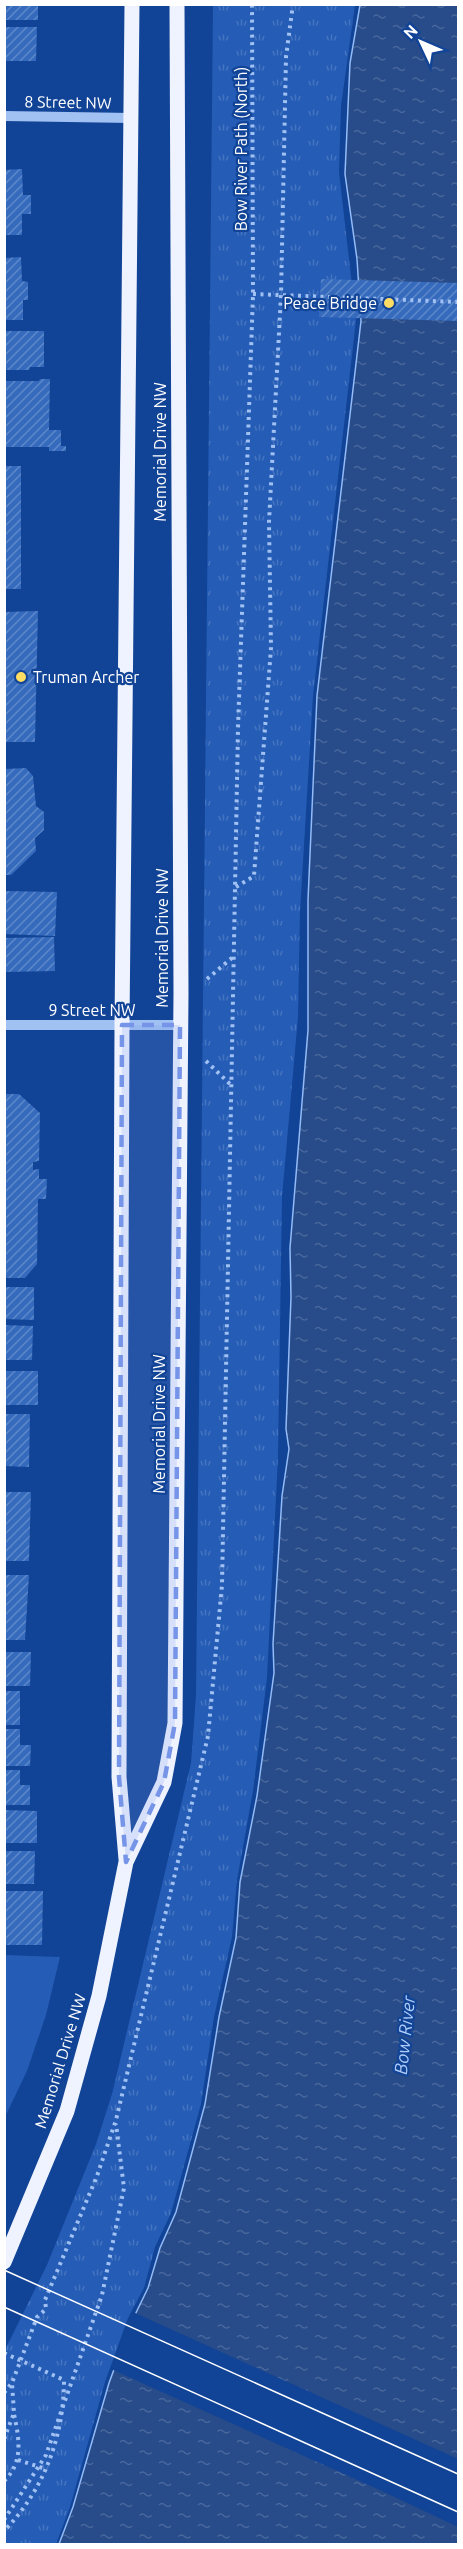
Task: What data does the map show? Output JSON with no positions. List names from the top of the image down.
{
  "streets": {
    "main road": ["Memorial Drive NW"],
    "street": ["8 Street NW", "9 Street NW"],
    "path": ["Bow River Path (North)"]
  },
  "crossings": [
    ["8 Street NW", "Memorial Drive NW"],
    ["Memorial Drive NW", "9 Street NW"]
  ],
  "water": ["Bow River"],
  "places": ["Peace Bridge", "Truman Archer"],
  "north": "top left"
}
